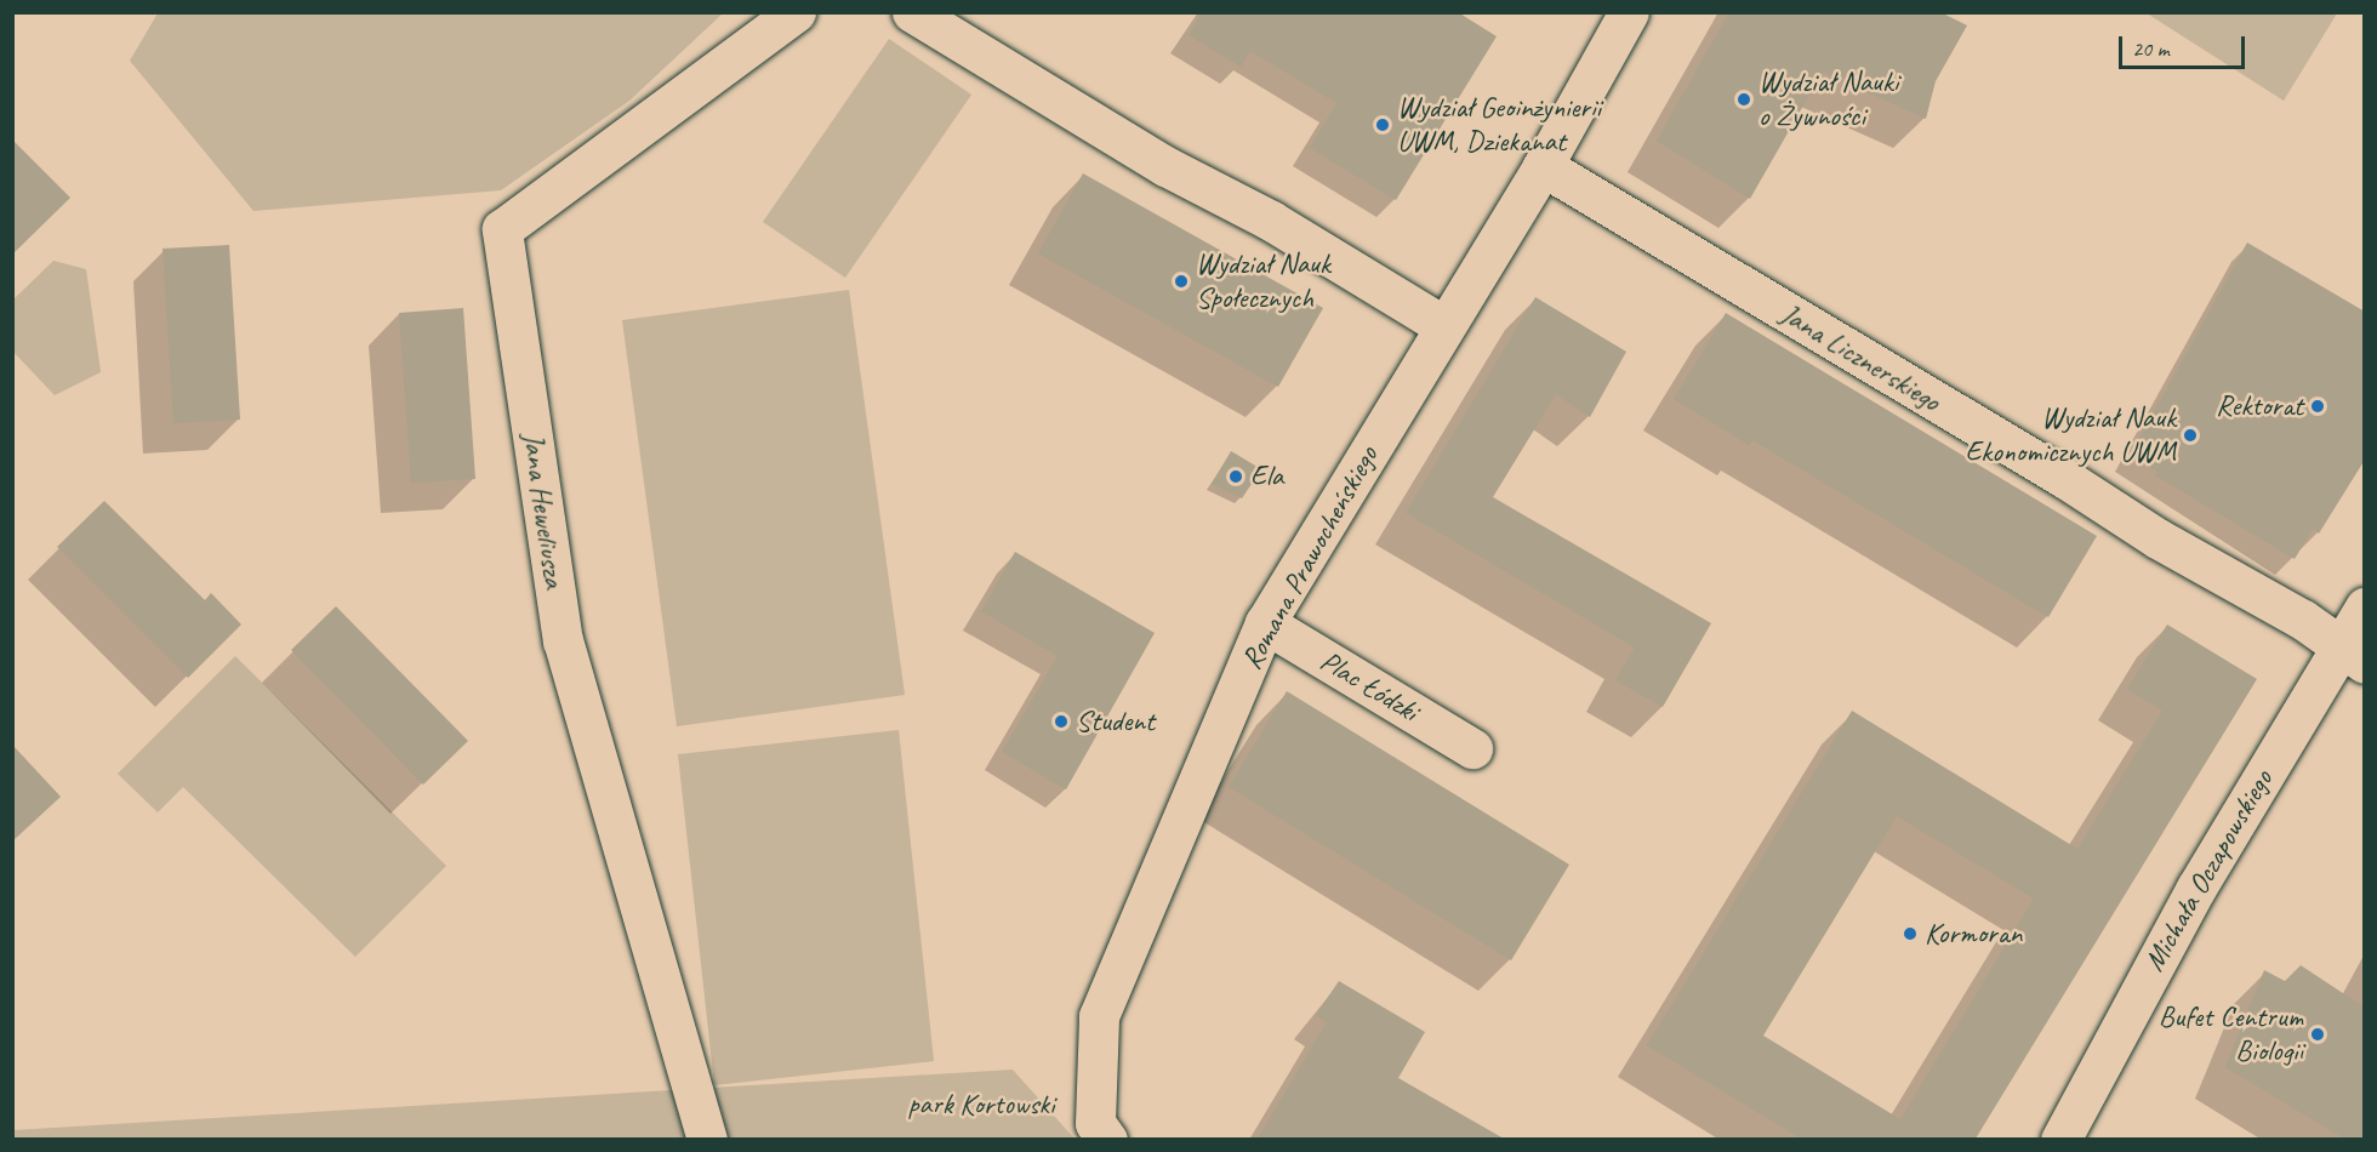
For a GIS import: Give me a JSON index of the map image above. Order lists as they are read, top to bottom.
{
  "streets": {
    "street": [
      "Jana Licznerskiego",
      "Jana Heweliusza",
      "Romana Prawocheńskiego",
      "Plac Łódzki",
      "Michała Oczapowskiego"
    ]
  },
  "crossings": [
    ["Jana Licznerskiego", "Romana Prawocheńskiego"],
    ["Jana Licznerskiego", "Michała Oczapowskiego"],
    ["Romana Prawocheńskiego", "Plac Łódzki"]
  ],
  "parks": ["park Kortowski"],
  "places": [
    "Wydział Nauki o Żywności",
    "Wydział Geoinżynierii UWM, Dziekanat",
    "Wydział Nauk Społecznych",
    "Rektorat",
    "Wydział Nauk Ekonomicznych UWM",
    "Ela",
    "Student",
    "Kormoran",
    "Bufet Centrum Biologii"
  ],
  "scale_bar": "20 m"
}
